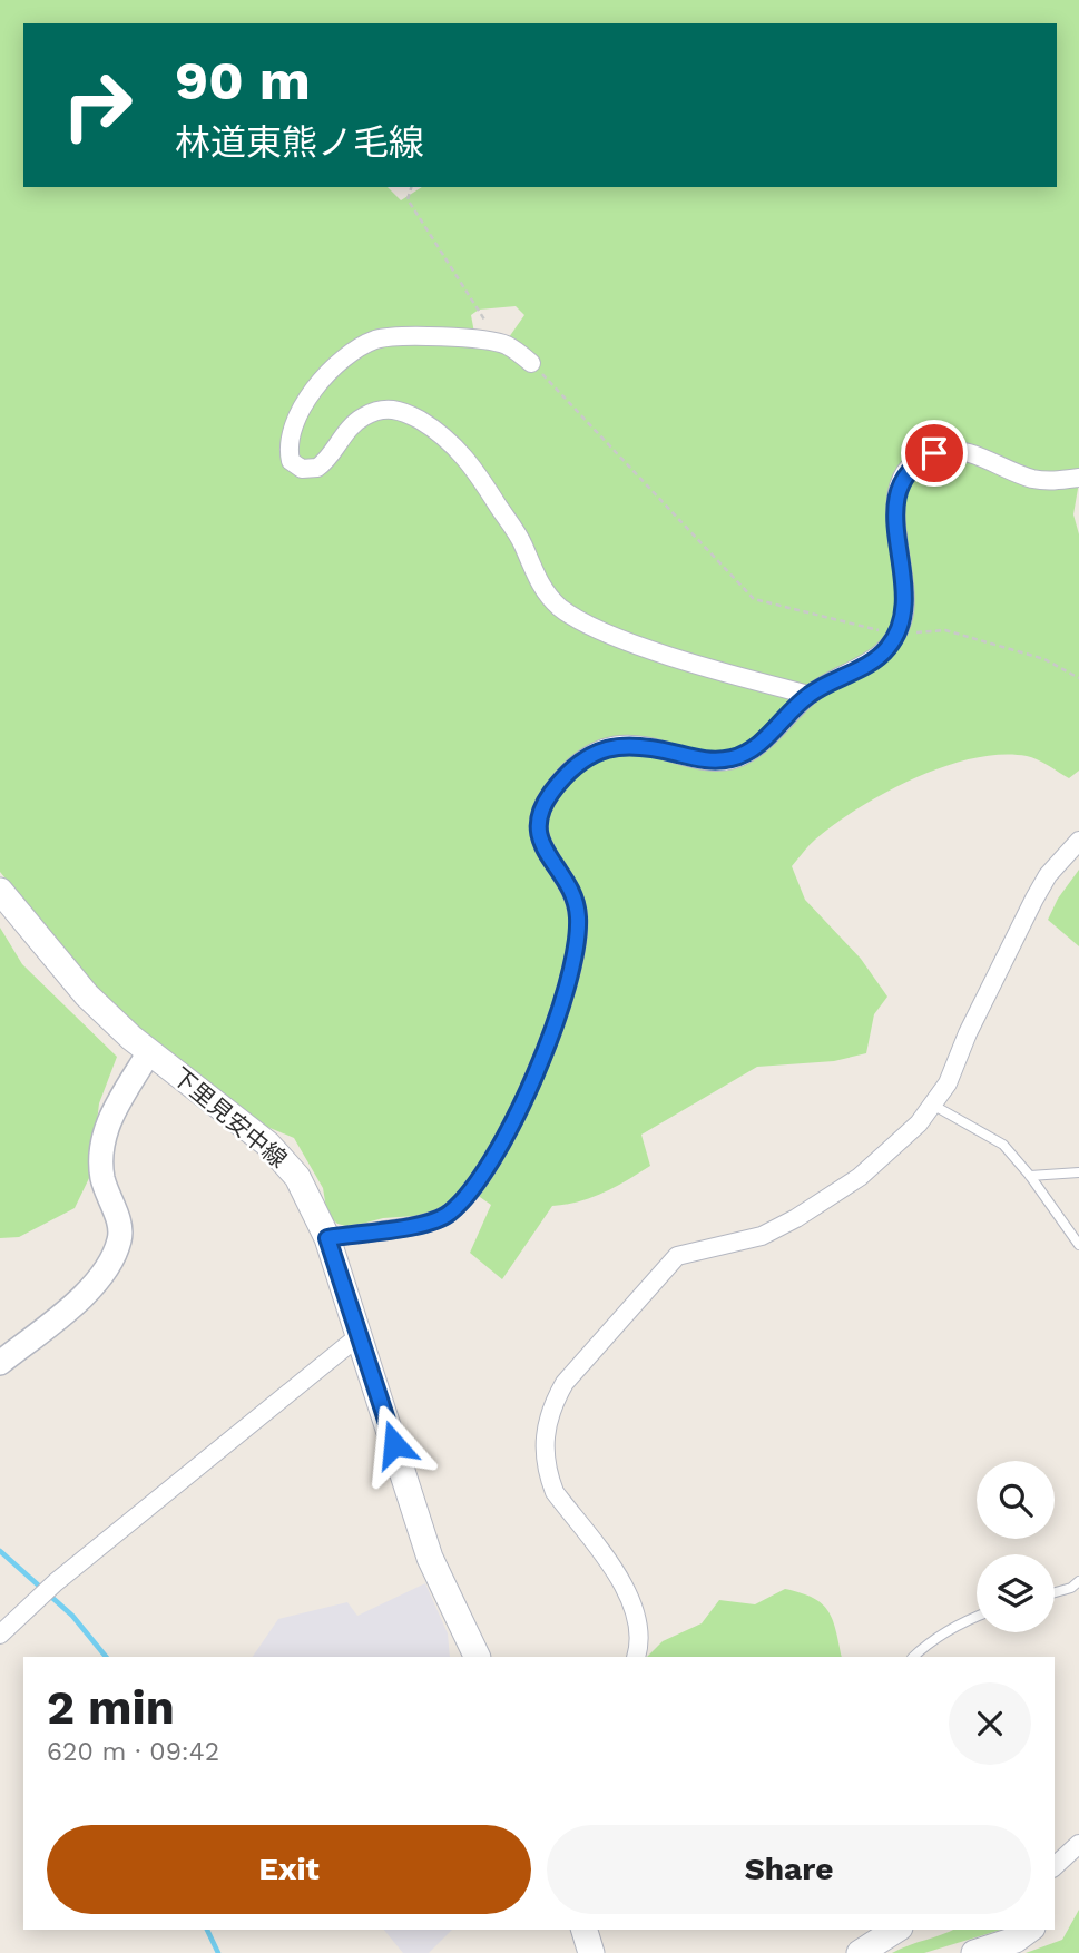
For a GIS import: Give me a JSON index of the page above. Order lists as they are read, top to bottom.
{
  "streets": {
    "main road": ["下里見安中線"]
  },
  "page": {
    "turn": ["90 m", "林道東熊ノ毛線"],
    "heading": ["2 min", "620 m · 09:42"],
    "buttons": ["Exit", "Share"]
  }
}
